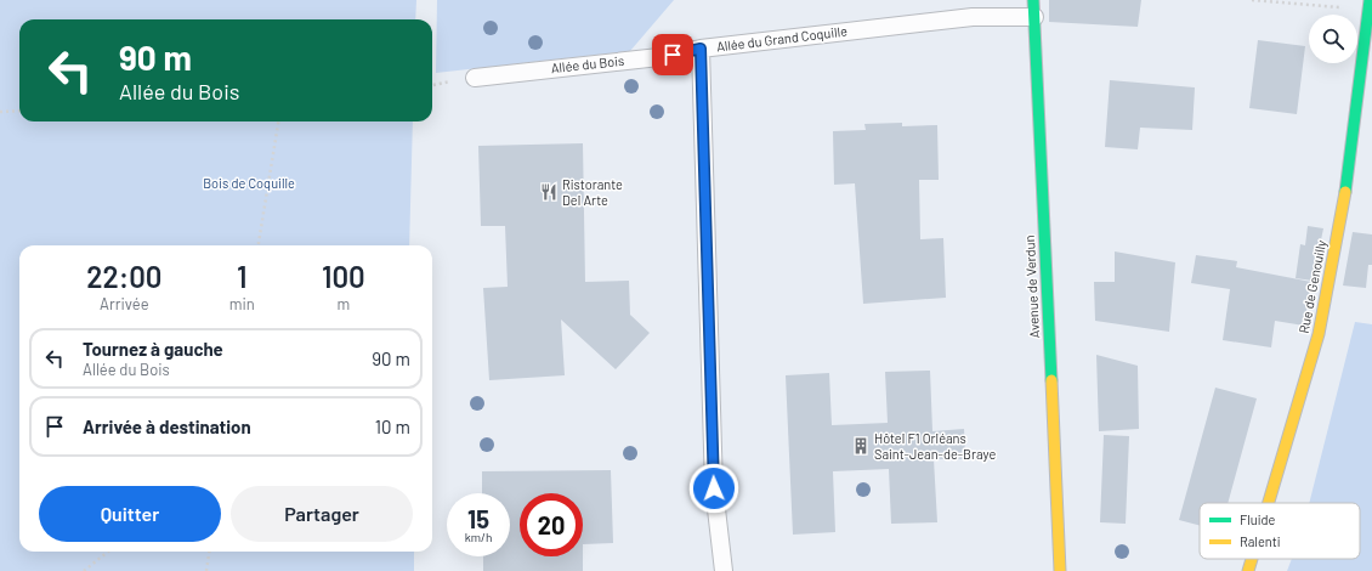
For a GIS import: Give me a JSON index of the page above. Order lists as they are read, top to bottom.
{
  "streets": {
    "street": ["Avenue de Verdun", "Rue de Genouilly"],
    "lane": ["Allée du Grand Coquille", "Allée du Bois"]
  },
  "crossings": [
    ["Allée du Grand Coquille", "Allée du Bois"],
    ["Allée du Grand Coquille", "Avenue de Verdun"]
  ],
  "parks": ["Bois de Coquille"],
  "places": {
    "restaurant": ["Ristorante Del Arte"],
    "building": ["Hôtel F1 Orléans Saint-Jean-de-Braye"]
  },
  "legend": ["Fluide", "Ralenti"],
  "page": {
    "turn": ["90 m", "Allée du Bois"],
    "eta": [
      "22:00",
      "Arrivée",
      "1",
      "min",
      "100",
      "m"
    ],
    "list": [
      {
        "name": "Tournez à gauche",
        "note": "Allée du Bois",
        "value": "90 m"
      },
      {
        "name": "Arrivée à destination",
        "value": "10 m"
      }
    ],
    "buttons": ["Quitter", "Partager"],
    "speed": "15 km/h",
    "limit": "20"
  }
}
